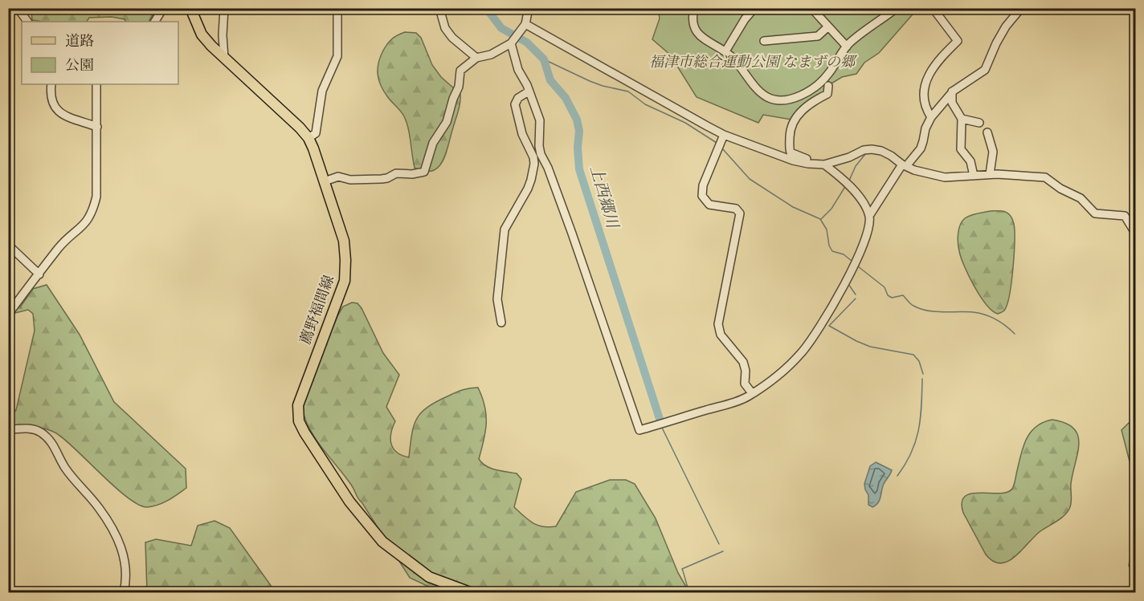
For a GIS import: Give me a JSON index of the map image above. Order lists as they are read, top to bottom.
{
  "streets": {
    "main road": ["薦野福間線"]
  },
  "water": ["上西郷川"],
  "parks": ["福津市総合運動公園 なまずの郷"],
  "legend": ["道路", "公園"]
}
